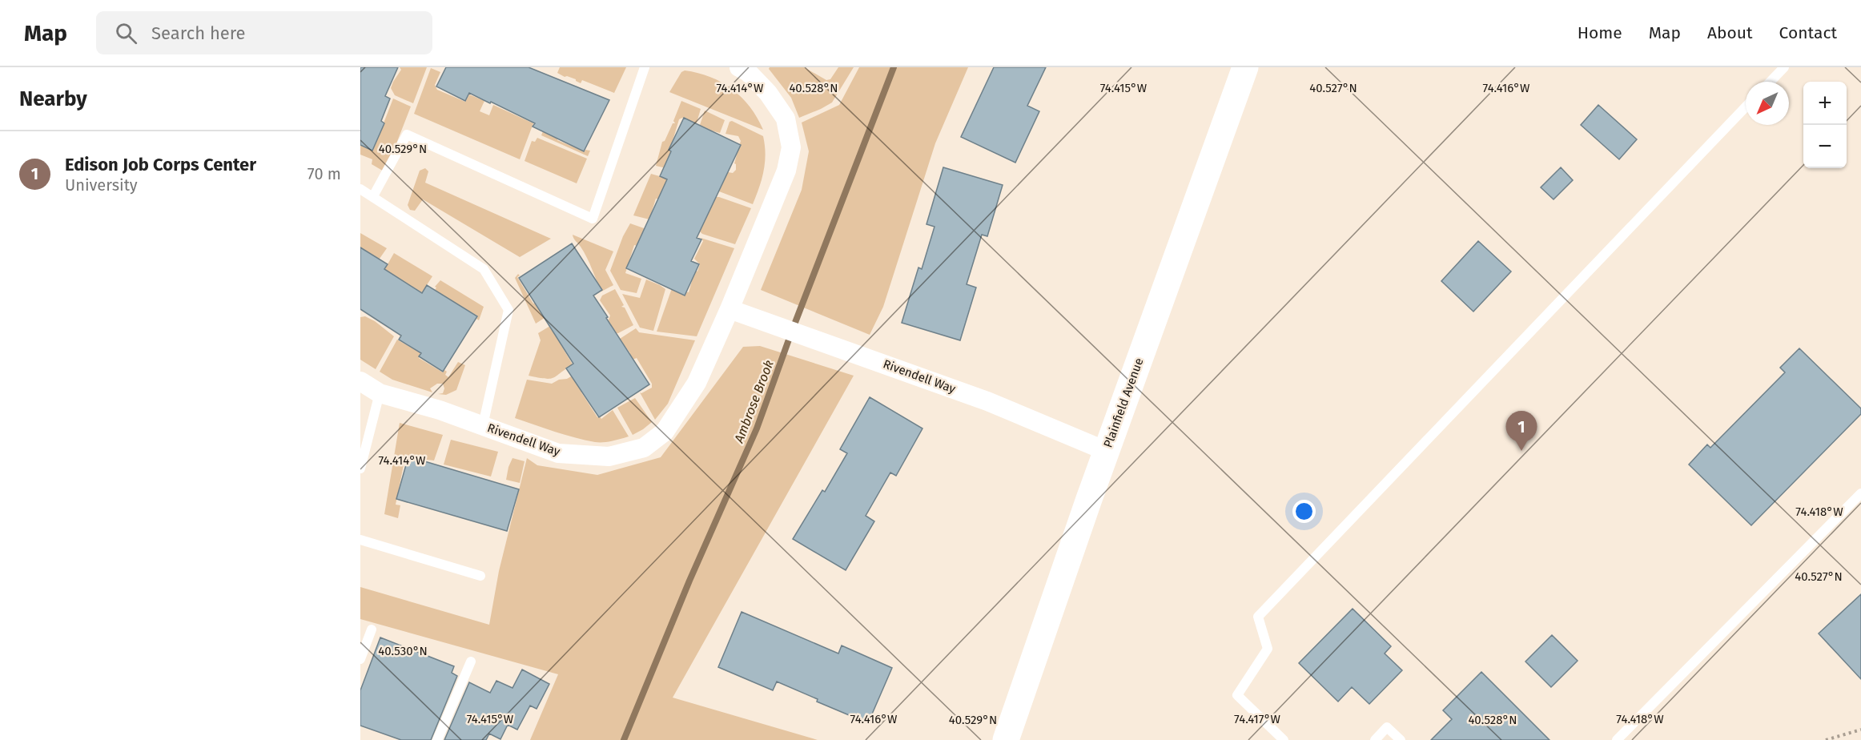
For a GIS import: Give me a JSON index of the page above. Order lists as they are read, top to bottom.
{
  "streets": {
    "main road": ["Plainfield Avenue"],
    "street": ["Rivendell Way"]
  },
  "crossings": [
    ["Rivendell Way", "Plainfield Avenue"]
  ],
  "water": ["Ambrose Brook"],
  "north": "bottom left",
  "page": {
    "header": "Map",
    "search": "Search here",
    "nav": [
      "Home",
      "Map",
      "About",
      "Contact"
    ],
    "heading": "Nearby",
    "map_buttons": ["+", "−"],
    "list": [
      {
        "mark": "1",
        "name": "Edison Job Corps Center",
        "note": "University",
        "value": "70 m"
      }
    ],
    "pins": "1"
  },
  "coordinates": [
    "40.527°N",
    "40.528°N",
    "74.416°W",
    "74.414°W",
    "74.415°W",
    "40.529°N",
    "74.418°W",
    "40.530°N",
    "74.417°W"
  ]
}
